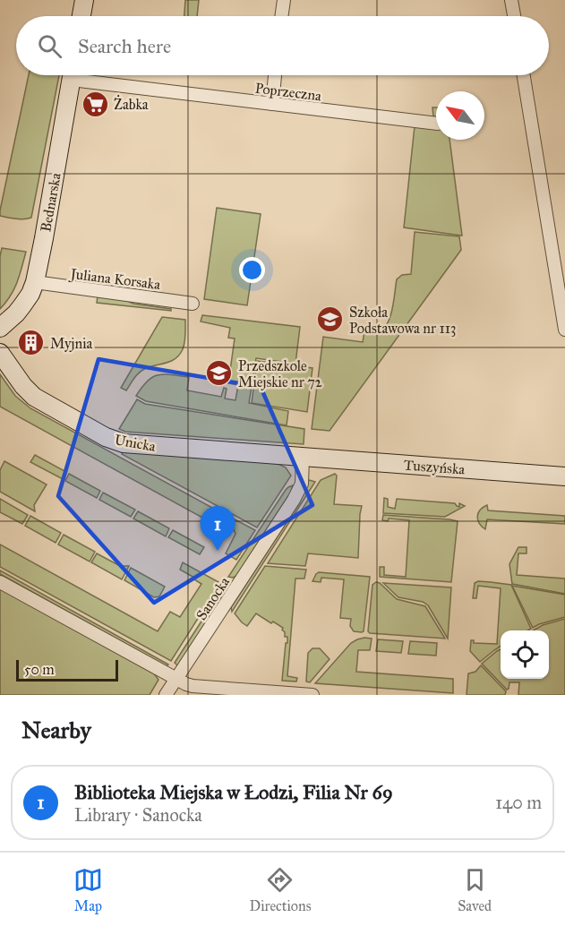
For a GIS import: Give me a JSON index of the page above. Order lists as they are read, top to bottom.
{
  "streets": {
    "street": [
      "Poprzeczna",
      "Bednarska",
      "Juliana Korsaka",
      "Unicka",
      "Tuszyńska",
      "Sanocka"
    ]
  },
  "crossings": [
    ["Bednarska", "Juliana Korsaka"],
    ["Unicka", "Tuszyńska"],
    ["Unicka", "Sanocka"],
    ["Tuszyńska", "Sanocka"]
  ],
  "places": {
    "supermarket": ["Żabka"],
    "school or university": ["Szkoła Podstawowa nr 113", "Przedszkole Miejskie nr 72"],
    "building": ["Myjnia"]
  },
  "scale_bar": "50 m",
  "north": "top left",
  "page": {
    "search": "Search here",
    "pins": "1",
    "scale": "50 m",
    "heading": "Nearby",
    "list": [
      {
        "mark": "1",
        "name": "Biblioteka Miejska w Łodzi, Filia Nr 69",
        "note": "Library · Sanocka",
        "value": "140 m"
      }
    ],
    "nav": ["Map", "Directions", "Saved"]
  }
}
